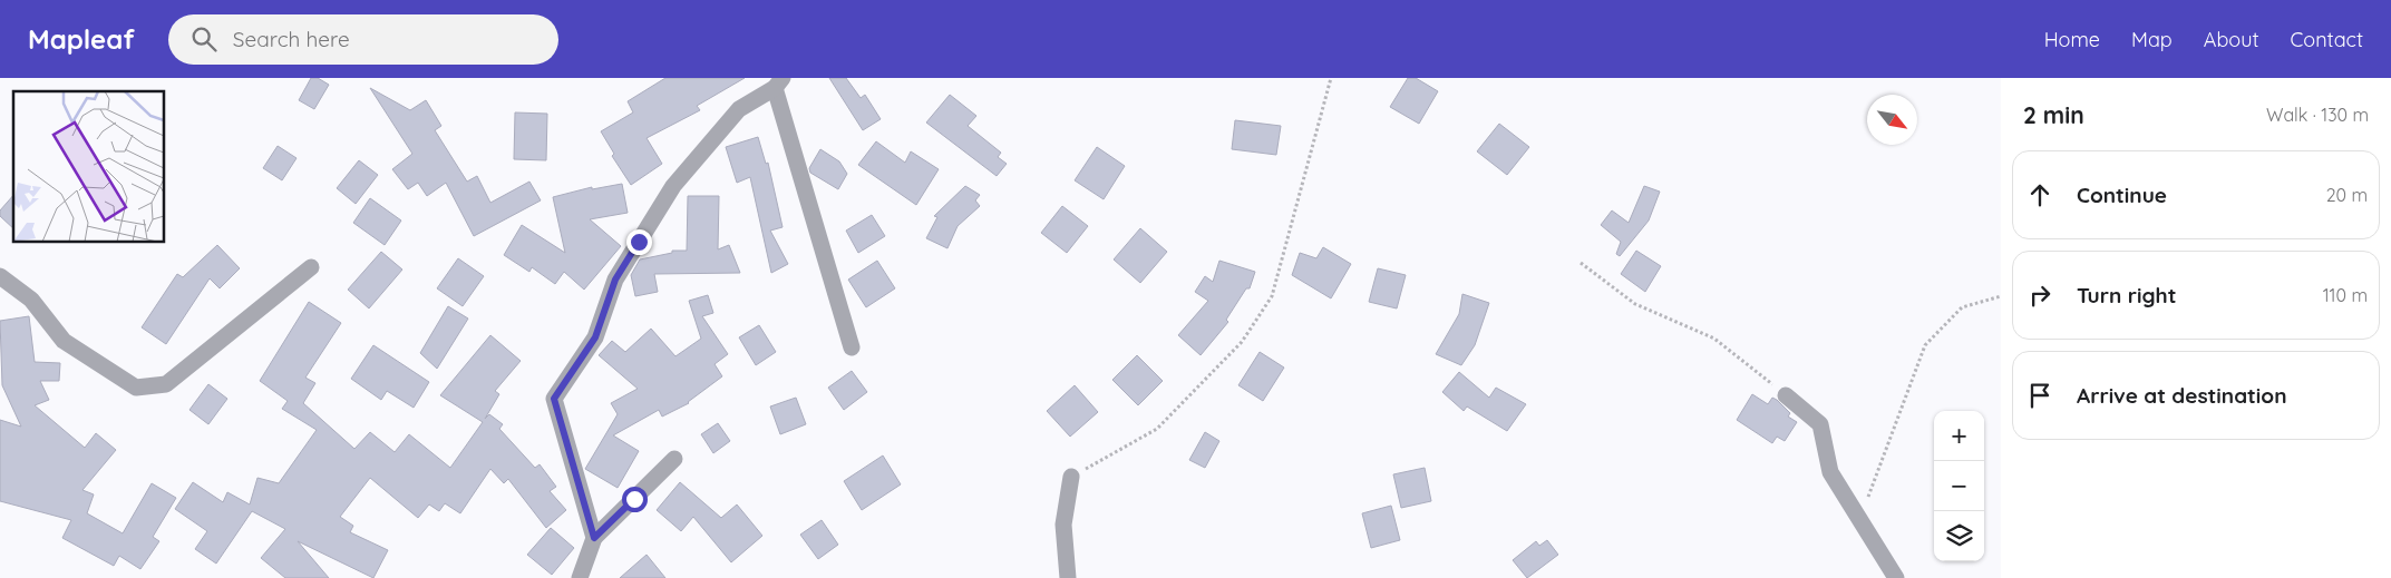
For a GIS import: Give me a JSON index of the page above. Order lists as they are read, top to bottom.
{
  "north": "bottom right",
  "page": {
    "header": "Mapleaf",
    "search": "Search here",
    "nav": [
      "Home",
      "Map",
      "About",
      "Contact"
    ],
    "heading": ["2 min", "Walk · 130 m"],
    "list": [
      ["Continue", "20 m"],
      ["Turn right", "110 m"],
      "Arrive at destination"
    ],
    "map_buttons": ["+", "−"]
  }
}
